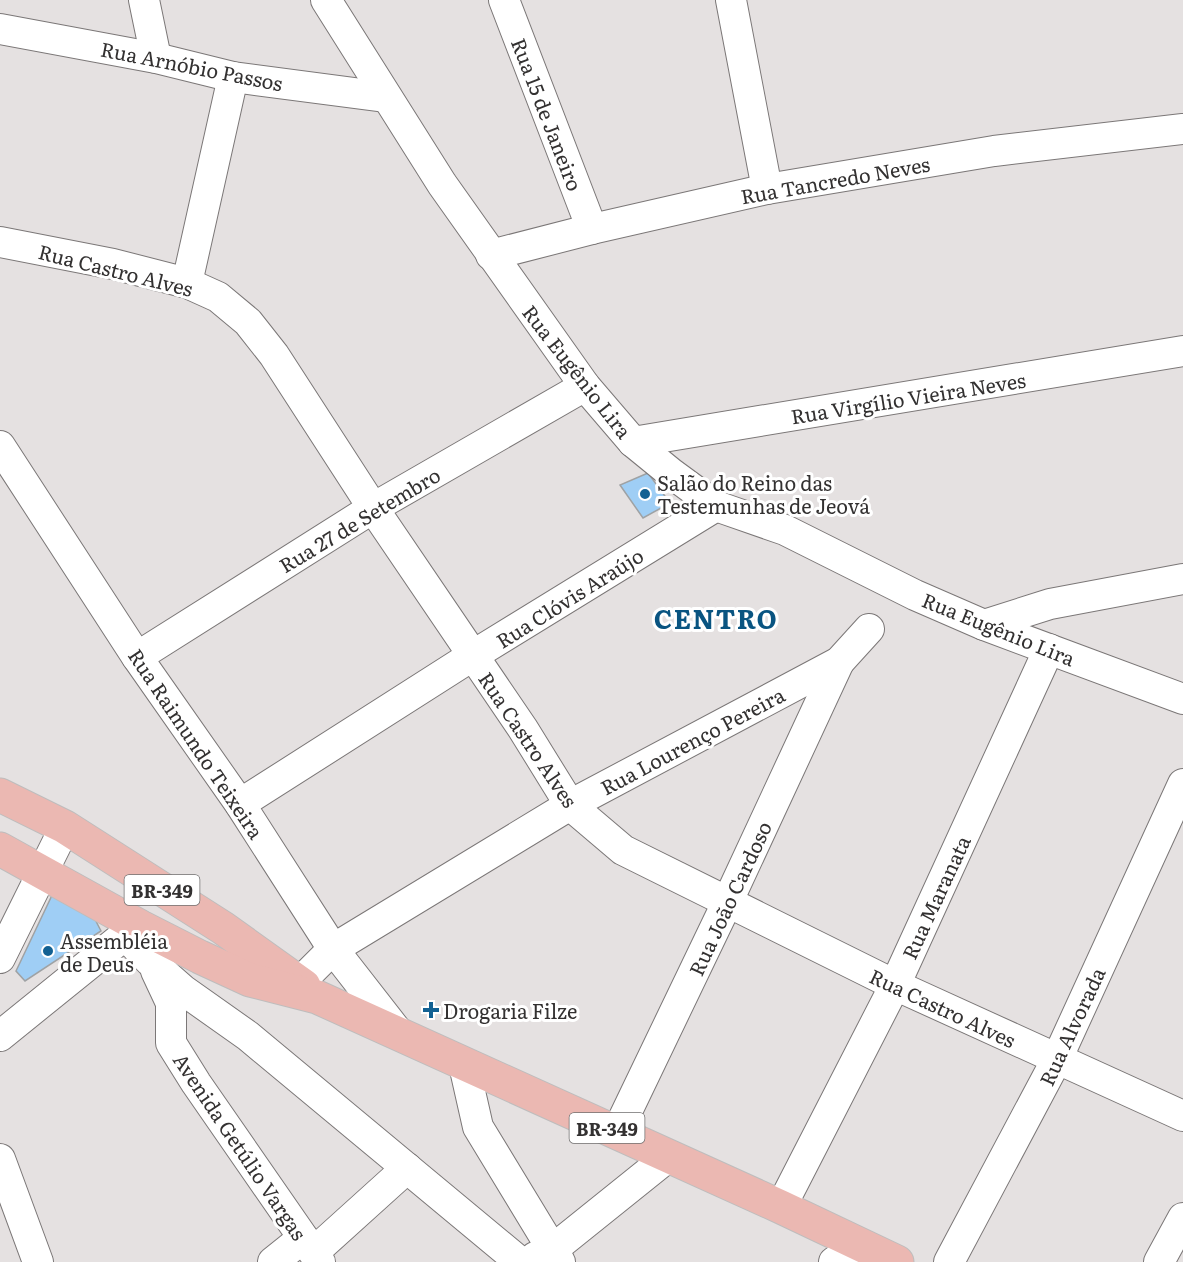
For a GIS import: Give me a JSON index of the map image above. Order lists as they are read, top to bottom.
{
  "streets": {
    "main road": ["BR-349"],
    "street": [
      "Rua Arnóbio Passos",
      "Rua 15 de Janeiro",
      "Rua Tancredo Neves",
      "Rua Castro Alves",
      "Rua Eugênio Lira",
      "Rua Virgílio Vieira Neves",
      "Rua 27 de Setembro",
      "Rua Clóvis Araújo",
      "Rua Lourenço Pereira",
      "Rua Raimundo Teixeira",
      "Rua Maranata",
      "Rua João Cardoso",
      "Rua Alvorada",
      "Avenida Getúlio Vargas"
    ]
  },
  "crossings": [
    ["Rua Arnóbio Passos", "Rua Eugênio Lira"],
    ["Rua 15 de Janeiro", "Rua Tancredo Neves"],
    ["Rua Tancredo Neves", "Rua Eugênio Lira"],
    ["Rua Castro Alves", "Rua 27 de Setembro"],
    ["Rua Castro Alves", "Rua Clóvis Araújo"],
    ["Rua Castro Alves", "Rua Lourenço Pereira"],
    ["Rua Castro Alves", "Rua Maranata"],
    ["Rua Castro Alves", "Rua João Cardoso"],
    ["Rua Castro Alves", "Rua Alvorada"],
    ["Rua Eugênio Lira", "Rua Virgílio Vieira Neves"],
    ["Rua Eugênio Lira", "Rua 27 de Setembro"],
    ["Rua Eugênio Lira", "Rua Clóvis Araújo"],
    ["Rua Eugênio Lira", "Rua Maranata"],
    ["Rua 27 de Setembro", "Rua Raimundo Teixeira"],
    ["Rua Clóvis Araújo", "Rua Raimundo Teixeira"],
    ["Rua Lourenço Pereira", "Rua Raimundo Teixeira"],
    ["Rua Lourenço Pereira", "BR-349"],
    ["Rua Lourenço Pereira", "Rua João Cardoso"],
    ["Rua Raimundo Teixeira", "BR-349"],
    ["BR-349", "Rua Maranata"],
    ["BR-349", "Rua João Cardoso"]
  ],
  "districts": ["CENTRO"],
  "places": {
    "other": ["Salão do Reino das Testemunhas de Jeová", "Assembléia de Deus"],
    "health": ["Drogaria Filze"]
  }
}
